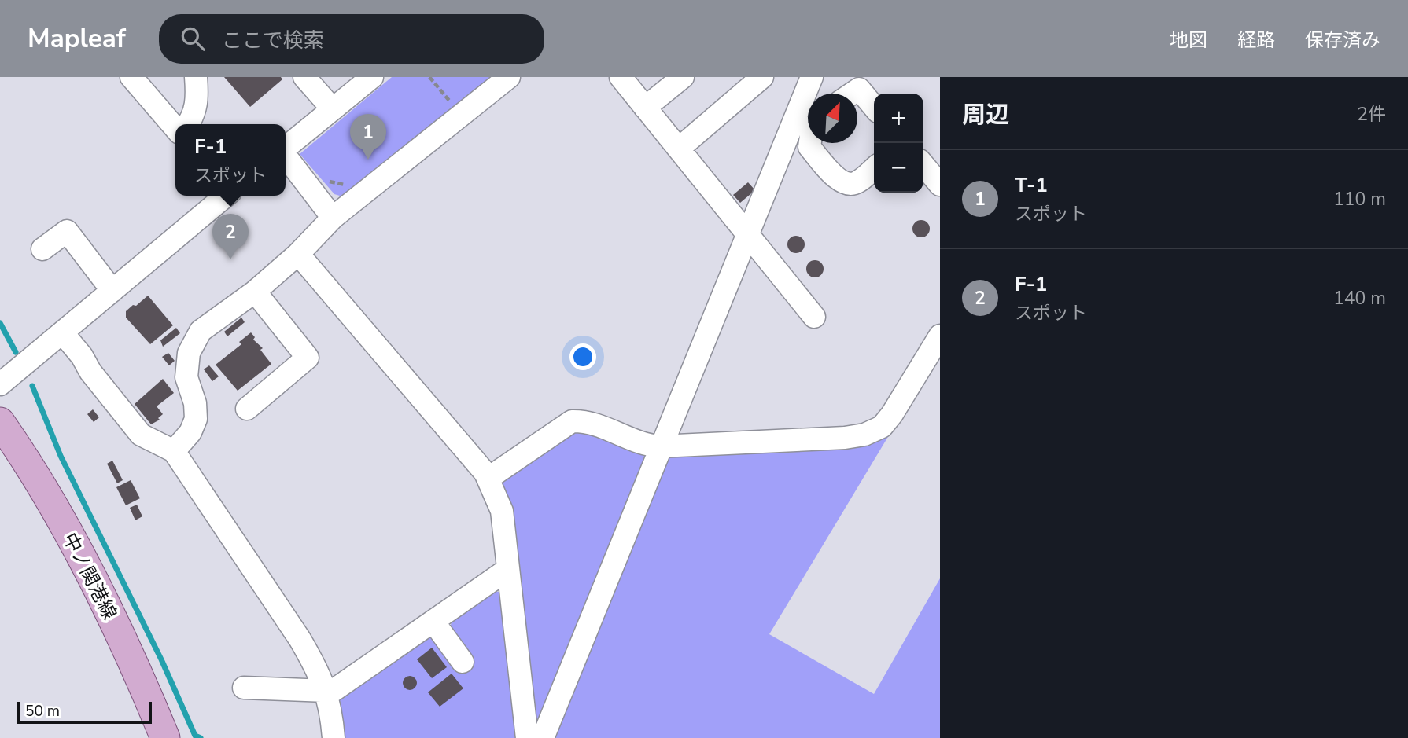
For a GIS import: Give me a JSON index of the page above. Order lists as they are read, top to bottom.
{
  "streets": {
    "main road": ["中ノ関港線"]
  },
  "scale_bar": "50 m",
  "north": "top right",
  "page": {
    "header": "Mapleaf",
    "search": "ここで検索",
    "nav": ["地図", "経路", "保存済み"],
    "heading": ["周辺", "2件"],
    "map_buttons": ["+", "−"],
    "pins": ["1", "2"],
    "popup": ["F-1", "スポット"],
    "list": [
      {
        "mark": "1",
        "name": "T-1",
        "note": "スポット",
        "value": "110 m"
      },
      {
        "mark": "2",
        "name": "F-1",
        "note": "スポット",
        "value": "140 m"
      }
    ],
    "scale": "50 m"
  }
}
